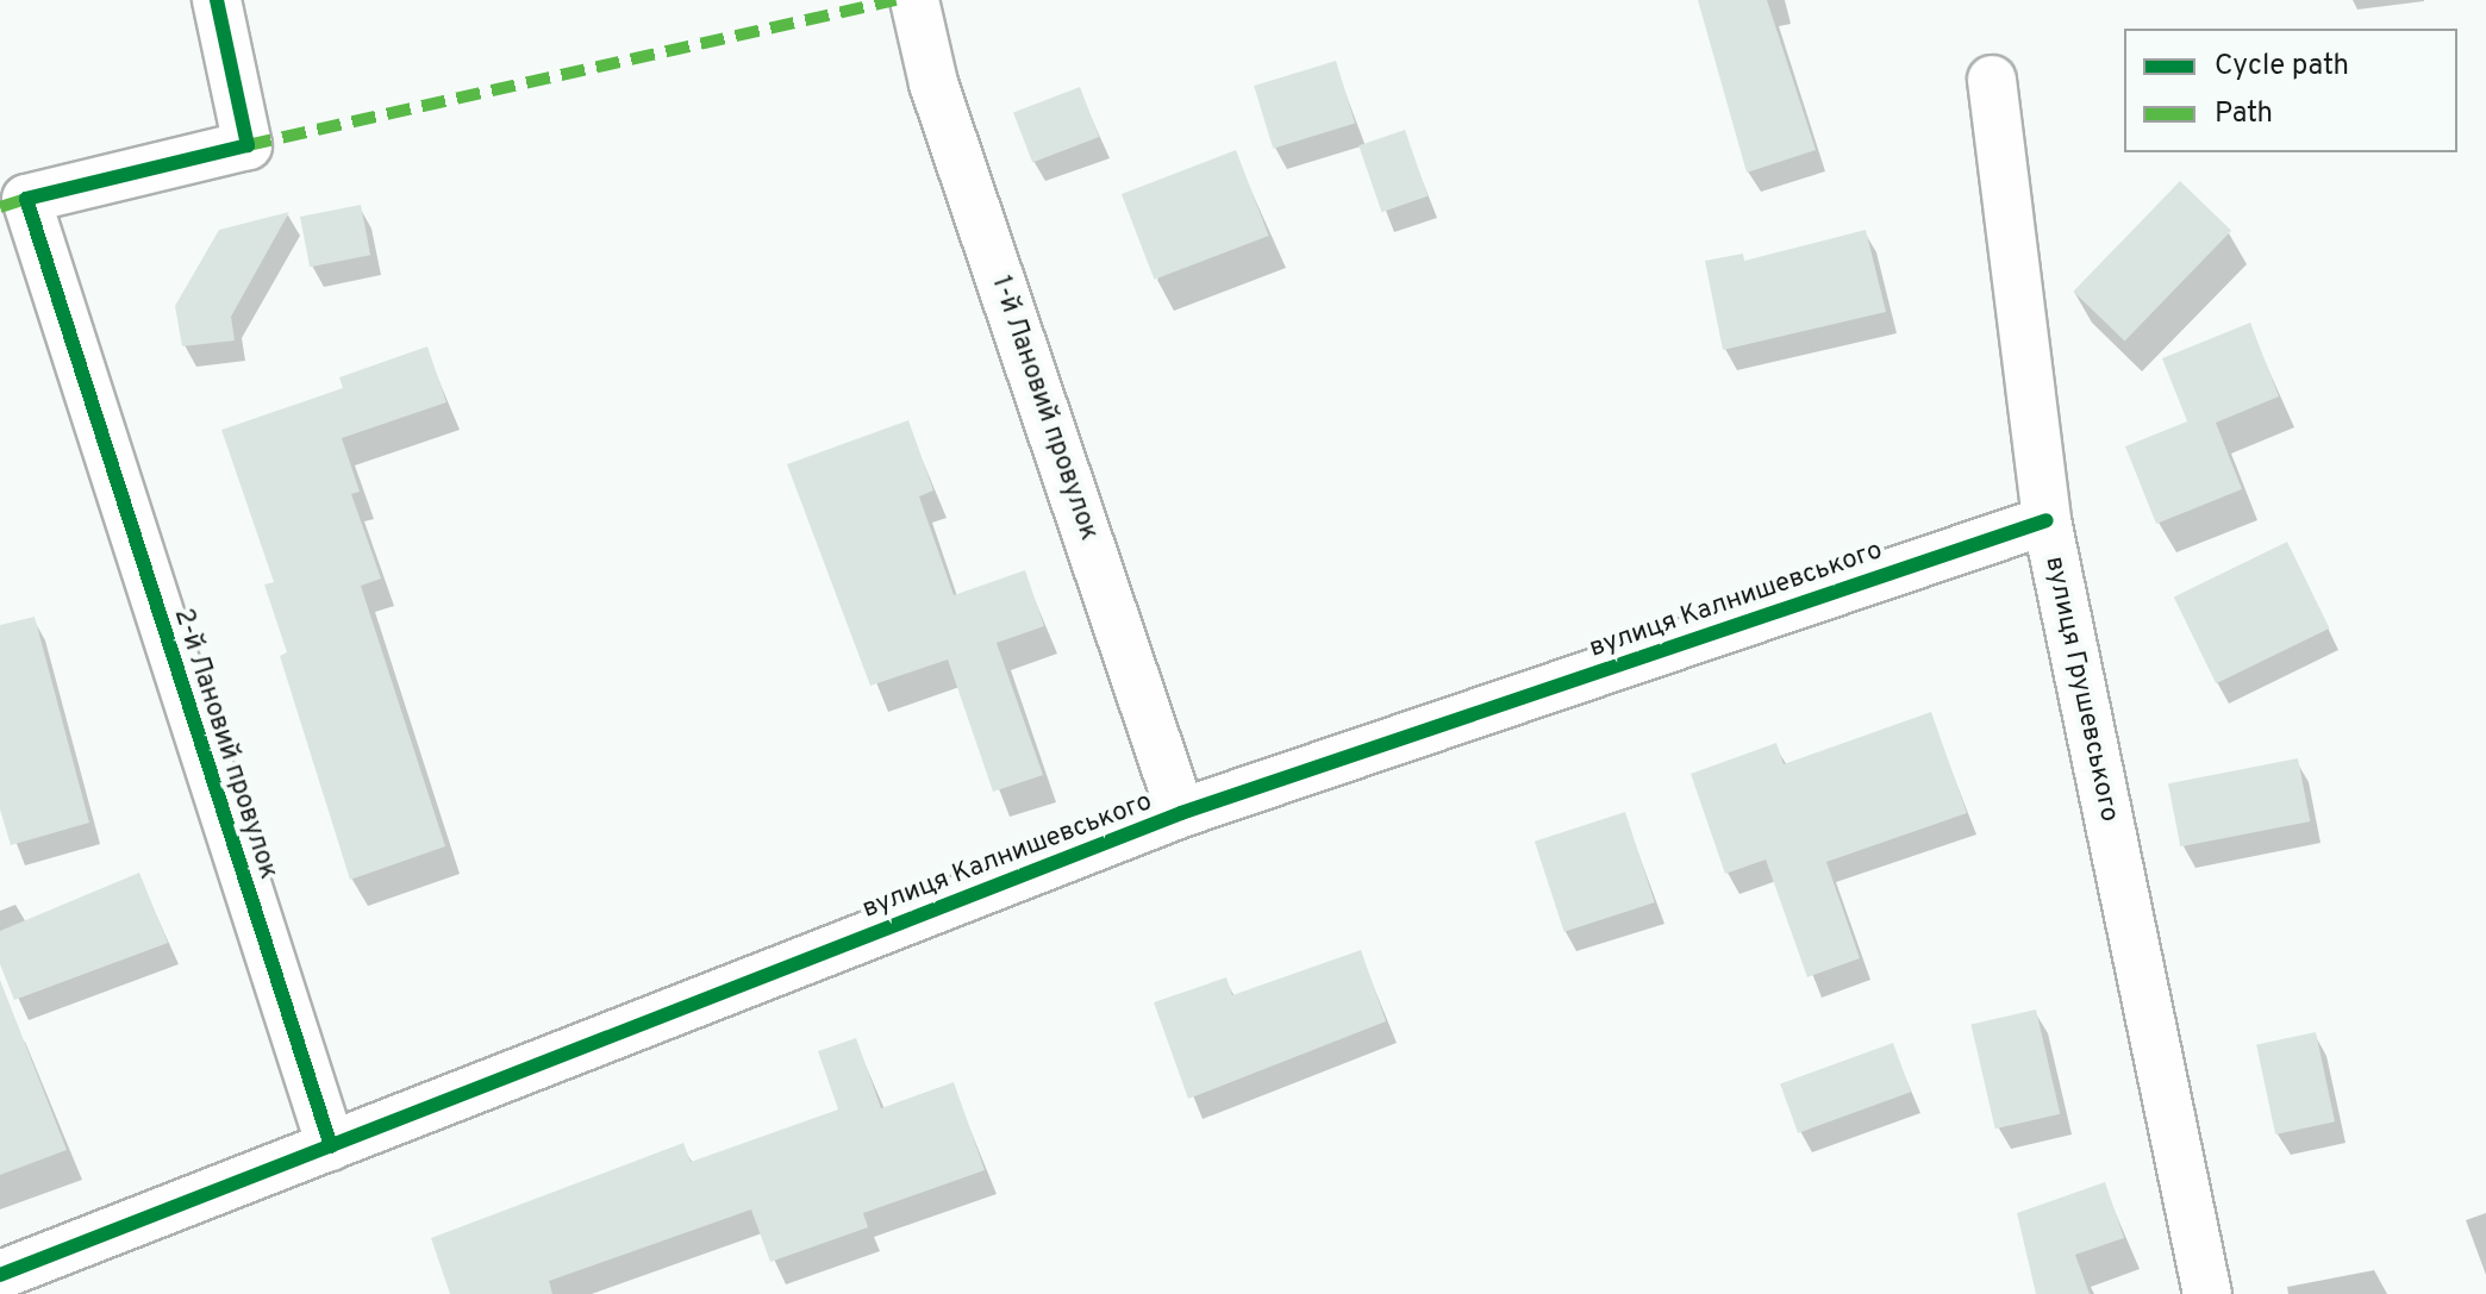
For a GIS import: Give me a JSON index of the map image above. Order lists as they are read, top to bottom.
{
  "streets": {
    "street": [
      "1-й Лановий провулок",
      "вулиця Калнишевського",
      "вулиця Грушевського",
      "2-й Лановий провулок"
    ]
  },
  "crossings": [
    ["1-й Лановий провулок", "вулиця Калнишевського"],
    ["вулиця Калнишевського", "вулиця Грушевського"],
    ["вулиця Калнишевського", "2-й Лановий провулок"]
  ],
  "legend": ["Cycle path", "Path"]
}
